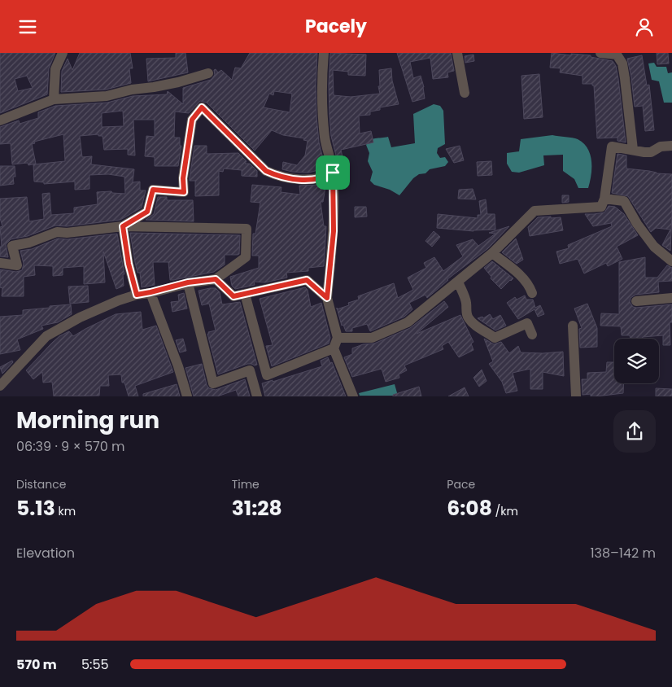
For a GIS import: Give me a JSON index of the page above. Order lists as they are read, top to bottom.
{
  "page": {
    "header": "Pacely",
    "heading": ["Morning run", "06:39 · 9 × 570 m"],
    "stats": [
      ["Distance", "5.13 km"],
      ["Time", "31:28"],
      ["Pace", "6:08 /km"]
    ],
    "chart": ["Elevation", "138–142 m"],
    "list": [
      {
        "name": "570 m",
        "note": "5:55"
      }
    ]
  }
}
